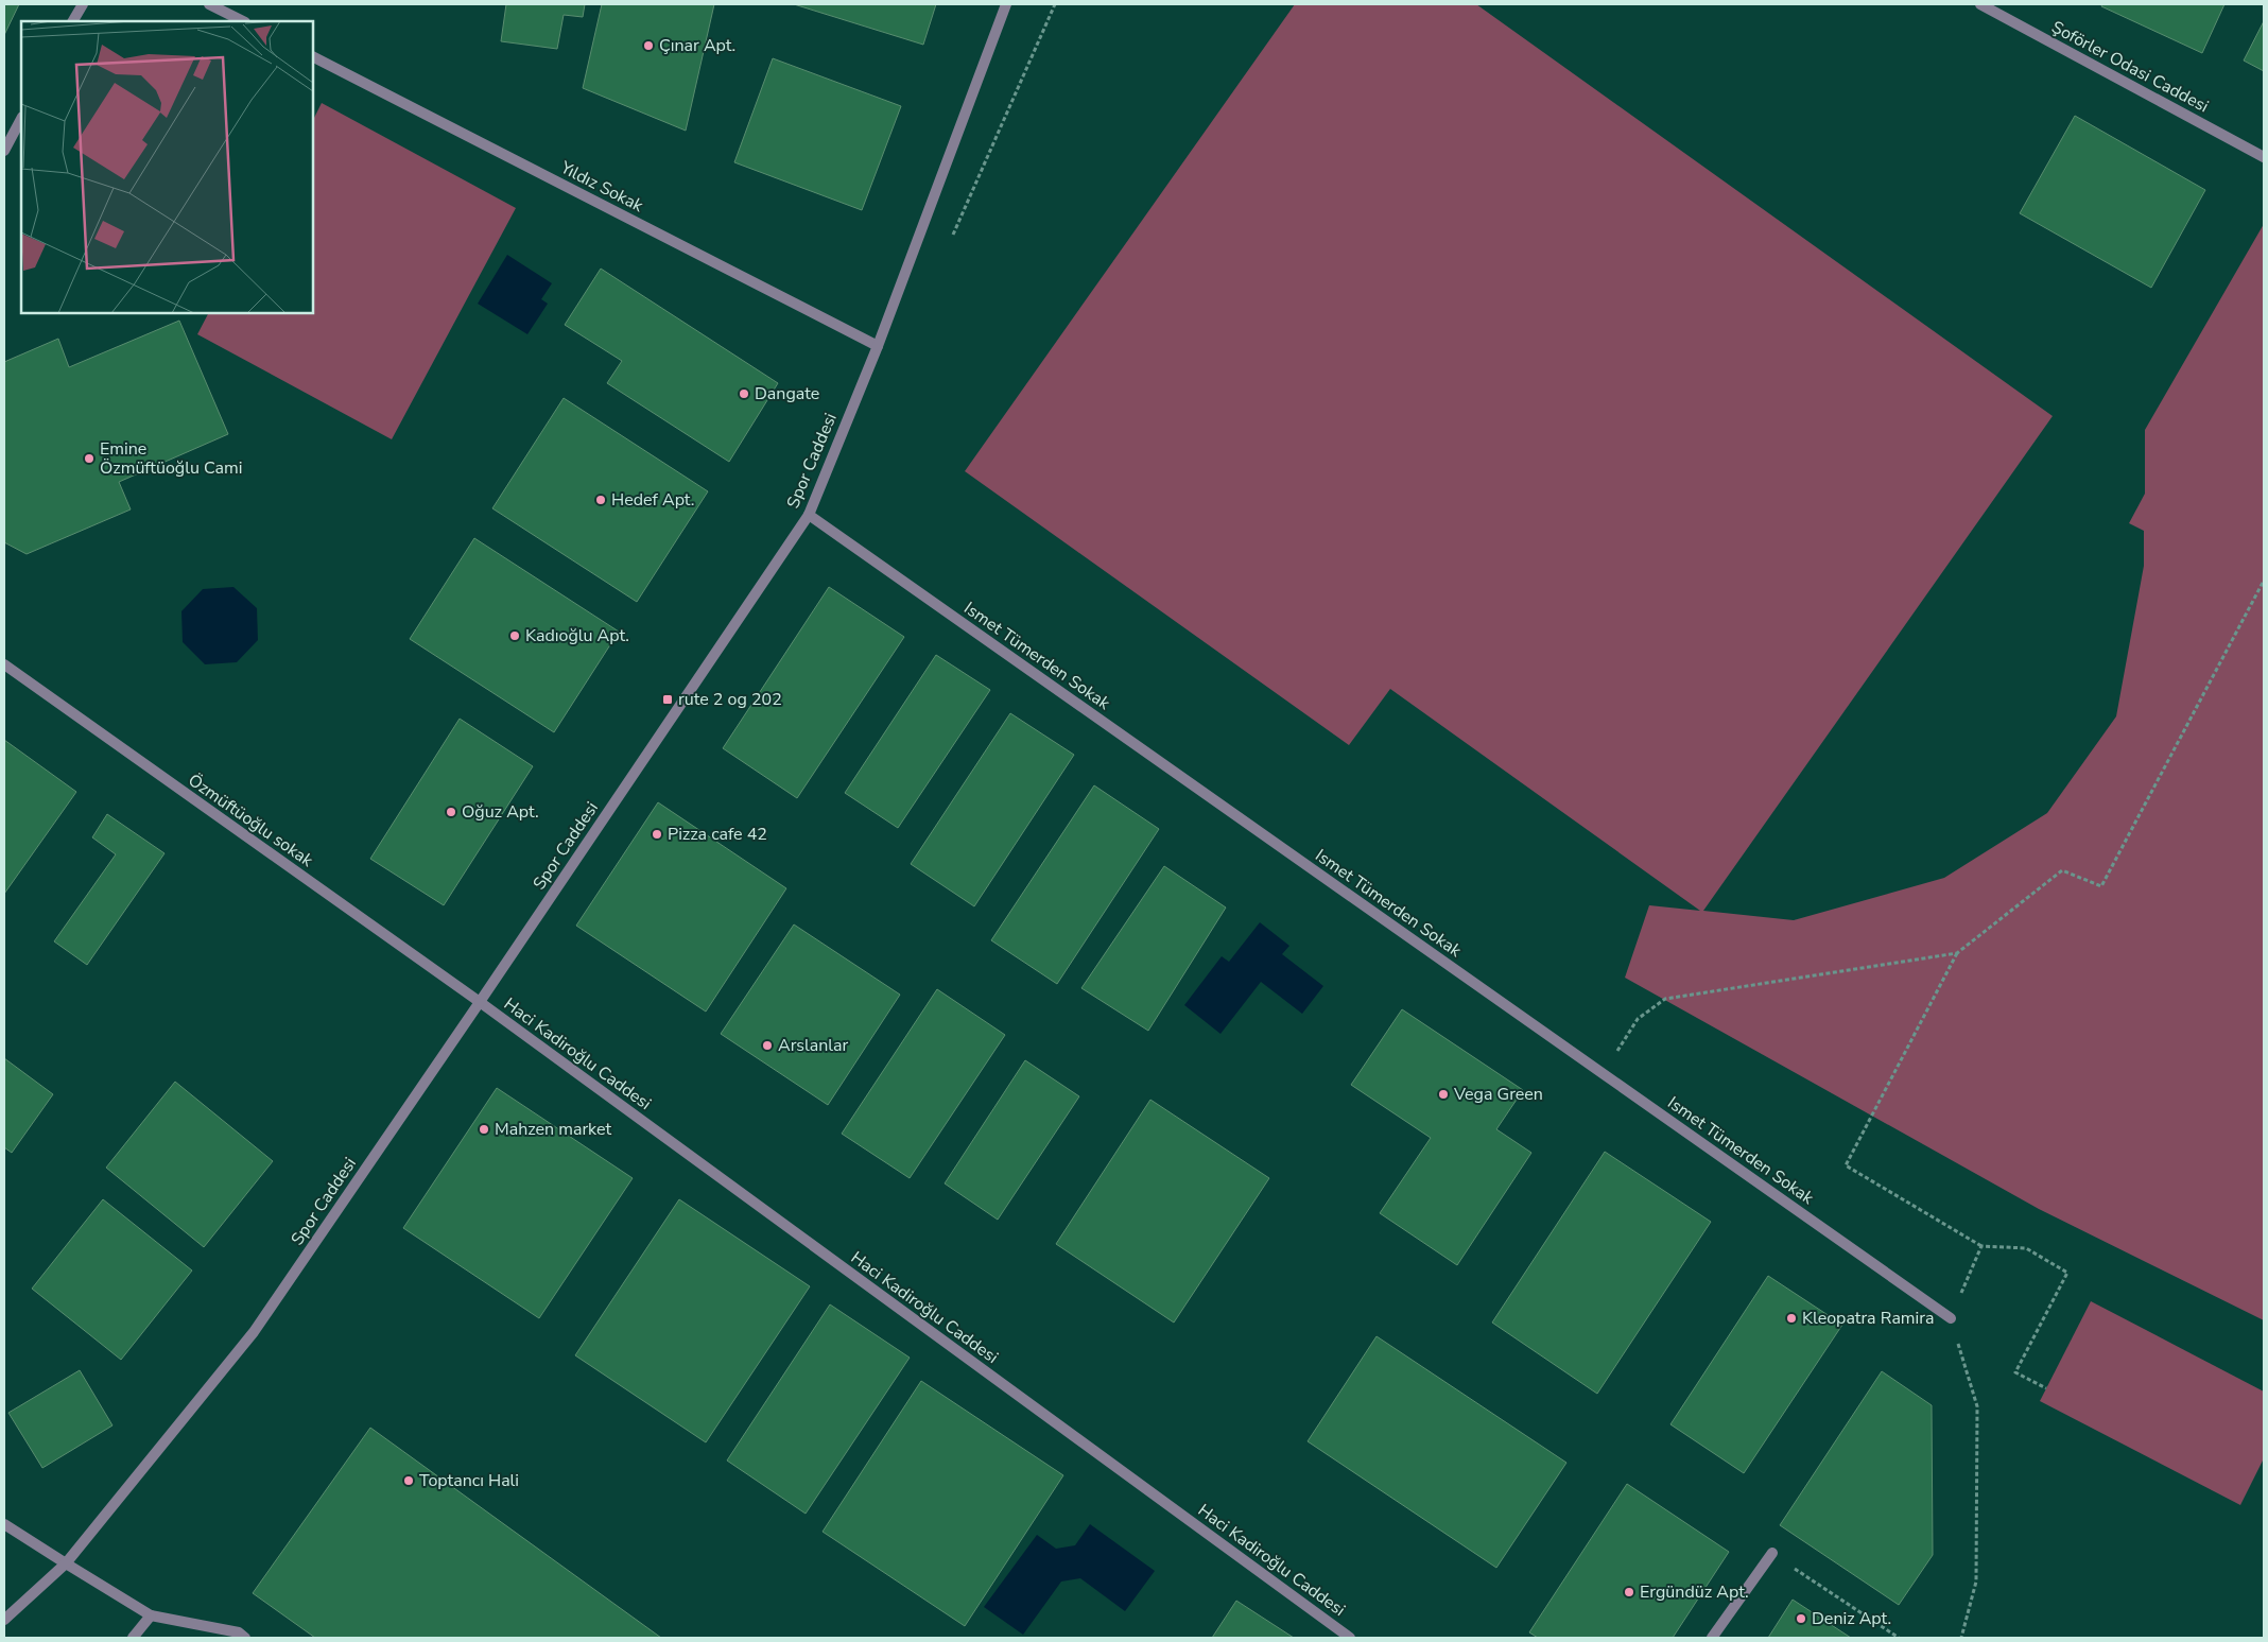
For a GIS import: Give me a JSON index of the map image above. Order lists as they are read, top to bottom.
{
  "streets": {
    "street": [
      "Şoförler Odasi Caddesi",
      "Yıldız Sokak",
      "Spor Caddesi",
      "Ismet Tümerden Sokak",
      "Özmüftüoğlu sokak",
      "Haci Kadiroğlu Caddesi"
    ]
  },
  "crossings": [
    ["Yıldız Sokak", "Spor Caddesi"],
    ["Spor Caddesi", "Ismet Tümerden Sokak"],
    ["Spor Caddesi", "Özmüftüoğlu sokak"],
    ["Spor Caddesi", "Haci Kadiroğlu Caddesi"],
    ["Özmüftüoğlu sokak", "Haci Kadiroğlu Caddesi"]
  ],
  "places": {
    "other": [
      "Çınar Apt.",
      "Dangate",
      "Emine Özmüftüoğlu Cami",
      "Hedef Apt.",
      "Kadıoğlu Apt.",
      "Oğuz Apt.",
      "Pizza cafe 42",
      "Arslanlar",
      "Vega Green",
      "Mahzen market",
      "Kleopatra Ramira",
      "Toptancı Hali",
      "Ergündüz Apt.",
      "Deniz Apt."
    ],
    "transit": ["rute 2 og 202"]
  }
}
